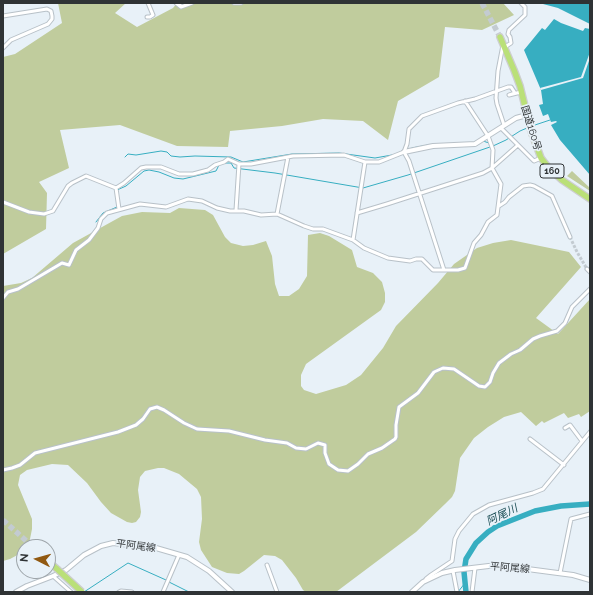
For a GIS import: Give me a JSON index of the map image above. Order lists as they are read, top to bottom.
{
  "streets": {
    "highway": ["国道160号", "160"],
    "main road": ["平阿尾線"]
  },
  "water": ["阿尾川"],
  "north": "left"
}
